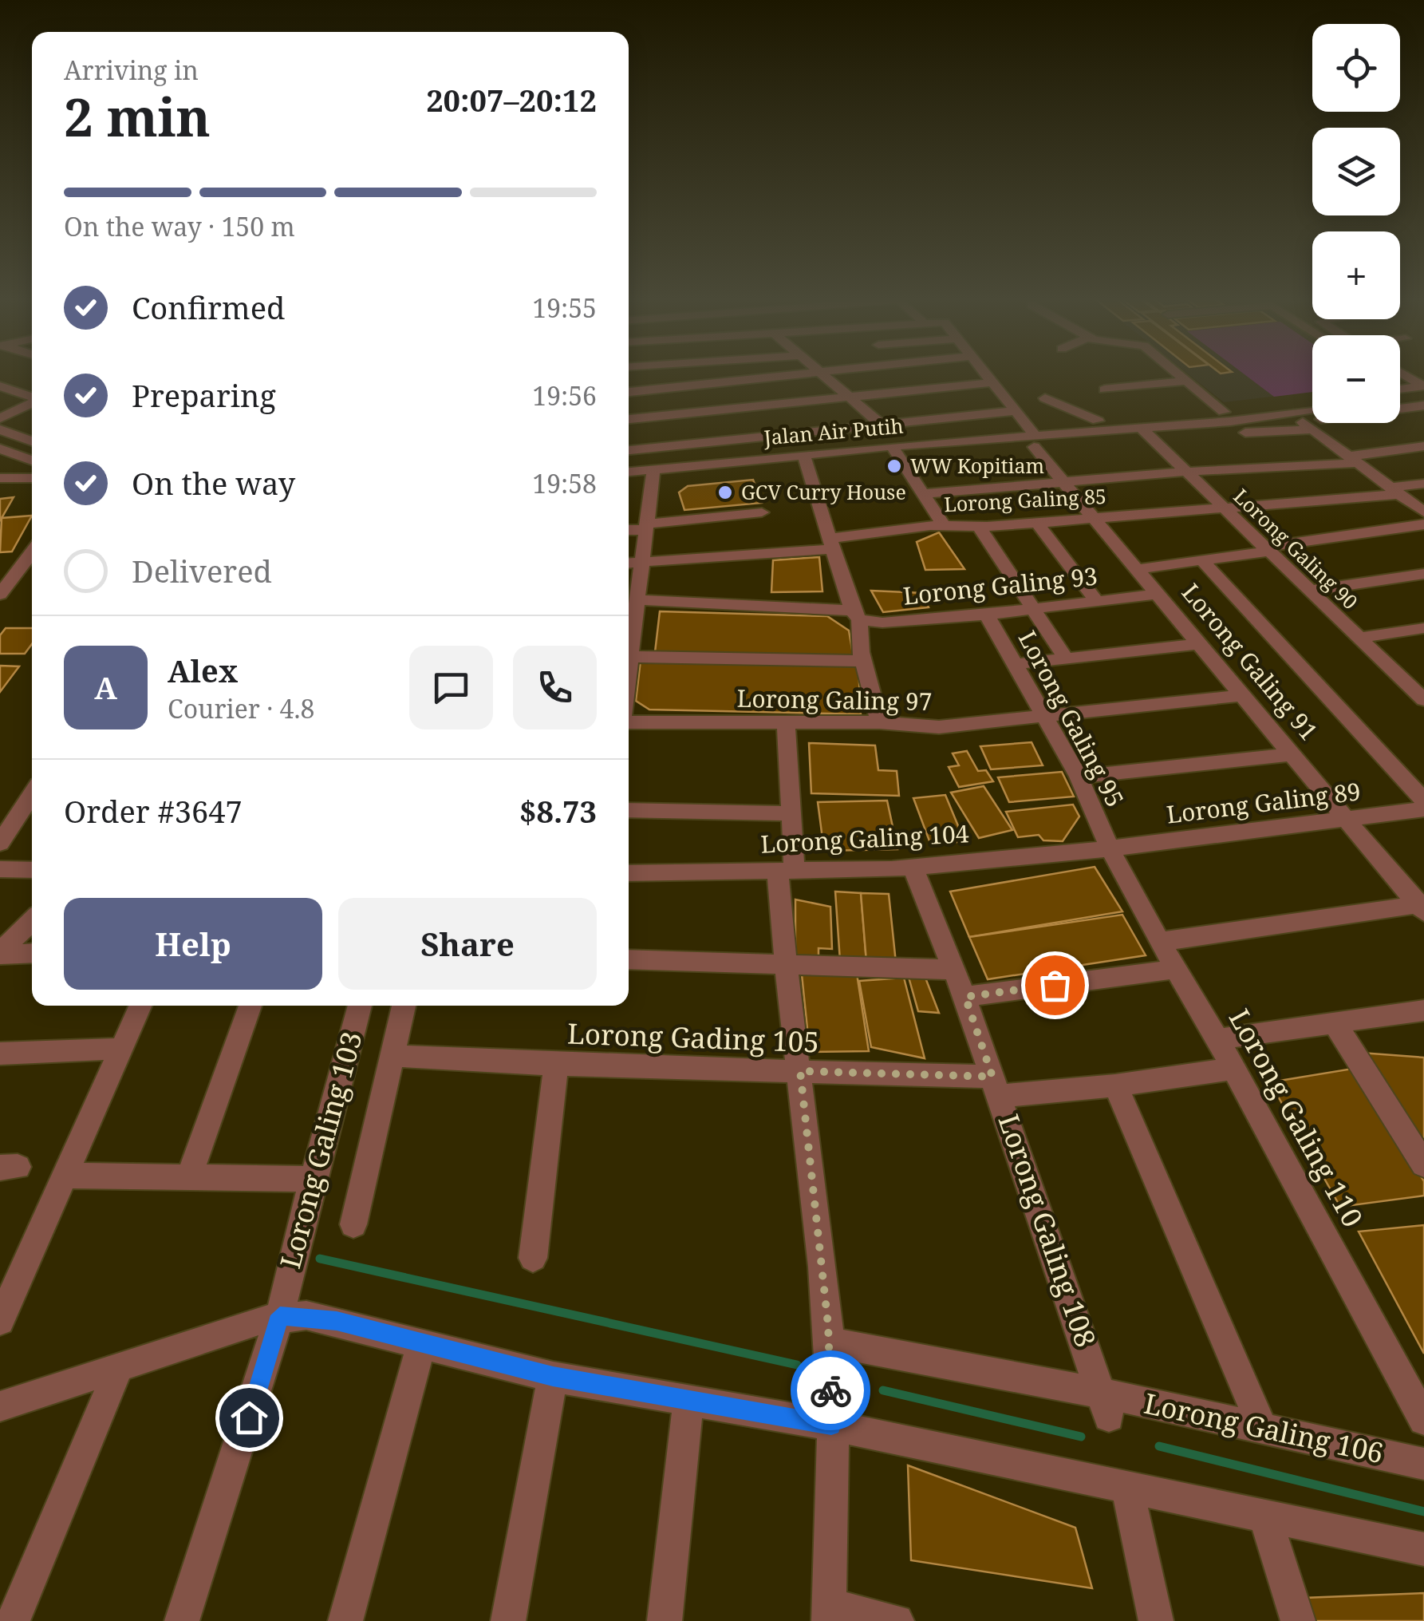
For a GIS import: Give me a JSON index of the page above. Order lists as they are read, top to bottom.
{
  "streets": {
    "street": [
      "Jalan Air Putih",
      "Lorong Galing 85",
      "Lorong Galing 90",
      "Lorong Galing 93",
      "Lorong Galing 91",
      "Lorong Galing 97",
      "Lorong Galing 95",
      "Lorong Galing 89",
      "Lorong Galing 104",
      "Lorong Gading 105",
      "Lorong Galing 110",
      "Lorong Galing 103",
      "Lorong Galing 108",
      "Lorong Galing 106"
    ]
  },
  "crossings": [
    ["Jalan Air Putih", "Lorong Galing 91"],
    ["Lorong Galing 85", "Lorong Galing 90"],
    ["Lorong Galing 85", "Lorong Galing 91"],
    ["Lorong Galing 93", "Lorong Galing 91"],
    ["Lorong Galing 93", "Lorong Galing 95"],
    ["Lorong Galing 91", "Lorong Galing 97"],
    ["Lorong Galing 91", "Lorong Galing 89"],
    ["Lorong Galing 97", "Lorong Galing 95"],
    ["Lorong Galing 95", "Lorong Galing 89"],
    ["Lorong Galing 95", "Lorong Galing 104"],
    ["Lorong Galing 95", "Lorong Galing 110"],
    ["Lorong Galing 89", "Lorong Galing 104"],
    ["Lorong Galing 89", "Lorong Galing 110"],
    ["Lorong Galing 104", "Lorong Galing 110"],
    ["Lorong Galing 104", "Lorong Galing 108"],
    ["Lorong Gading 105", "Lorong Galing 110"],
    ["Lorong Gading 105", "Lorong Galing 108"],
    ["Lorong Galing 108", "Lorong Galing 106"]
  ],
  "places": ["WW Kopitiam", "GCV Curry House"],
  "page": {
    "map_buttons": ["+", "−"],
    "heading": ["2 min", "Arriving in", "20:07–20:12"],
    "panel": [
      "Alex",
      "Courier · 4.8",
      "Order #3647",
      "$8.73"
    ],
    "bar": "On the way · 150 m",
    "list": [
      ["Confirmed", "19:55"],
      ["Preparing", "19:56"],
      ["On the way", "19:58"],
      "Delivered"
    ],
    "round": "A",
    "buttons": ["Help", "Share"]
  }
}
